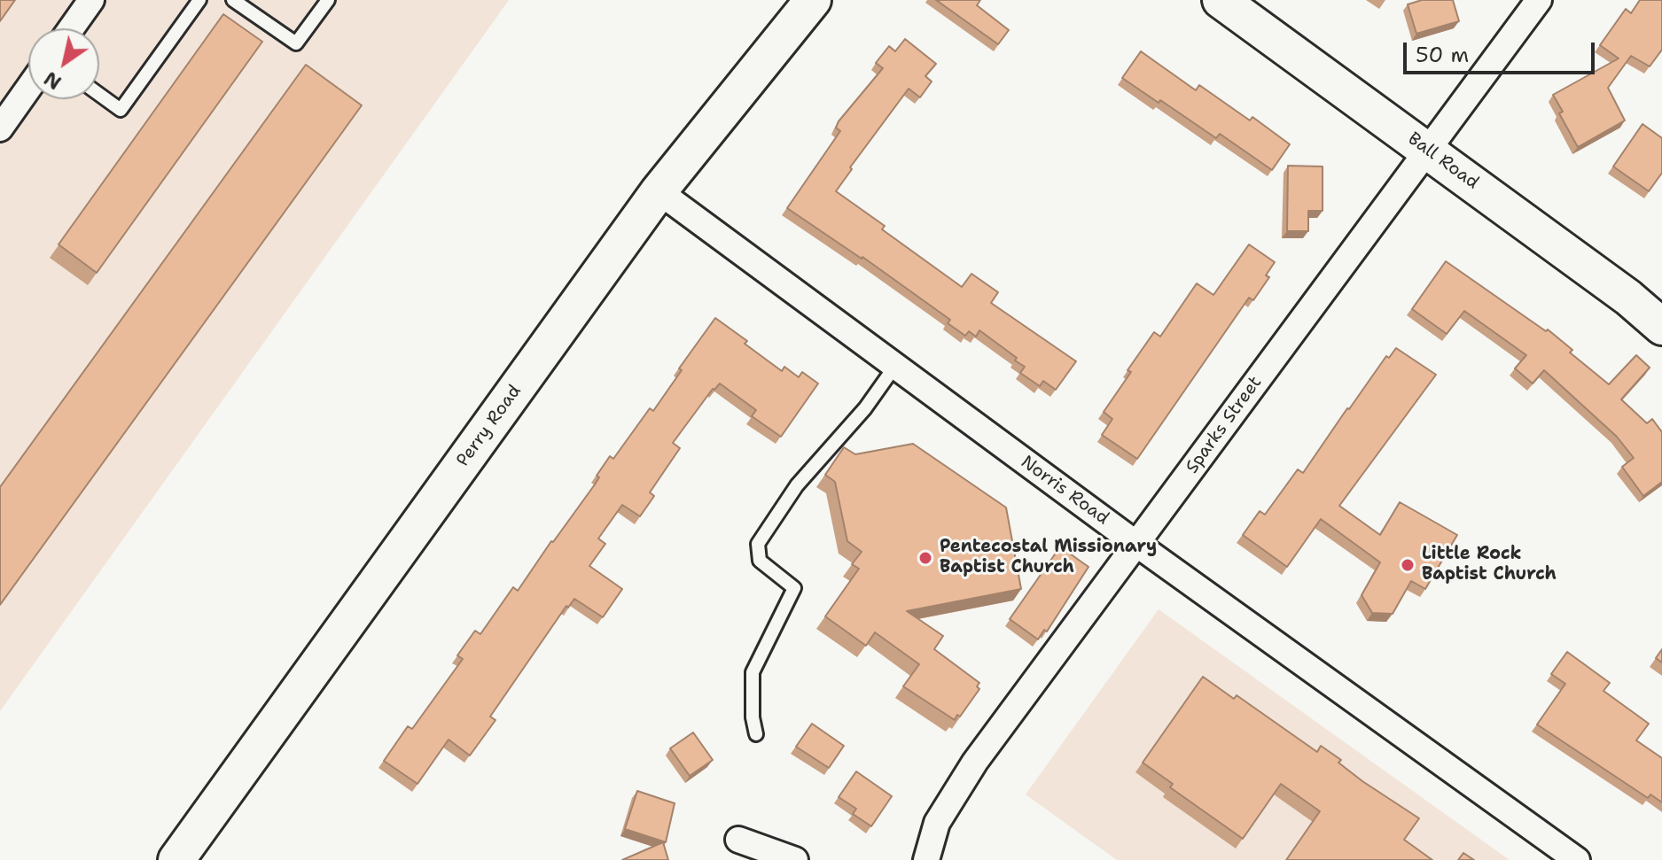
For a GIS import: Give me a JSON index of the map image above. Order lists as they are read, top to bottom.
{
  "streets": {
    "street": [
      "Ball Road",
      "Sparks Street",
      "Perry Road",
      "Norris Road"
    ]
  },
  "crossings": [
    ["Ball Road", "Sparks Street"],
    ["Sparks Street", "Norris Road"],
    ["Perry Road", "Norris Road"]
  ],
  "places": ["Pentecostal Missionary Baptist Church", "Little Rock Baptist Church"],
  "scale_bar": "50 m",
  "north": "bottom left"
}
